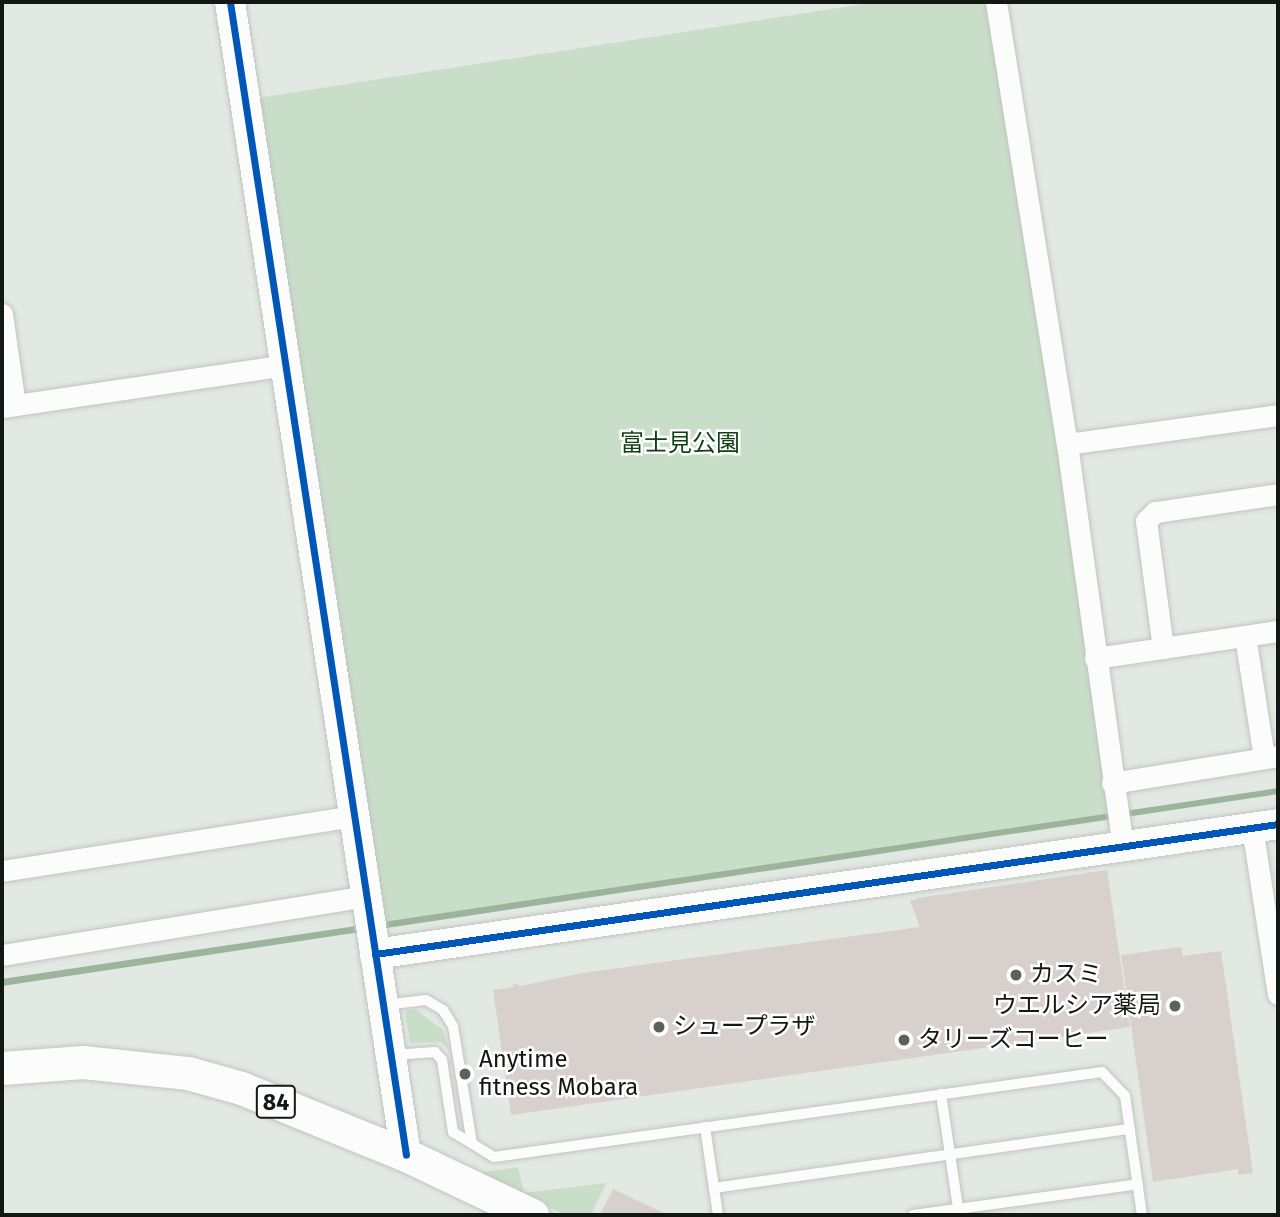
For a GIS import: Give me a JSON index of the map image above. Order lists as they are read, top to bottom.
{
  "streets": {
    "main road": ["84"]
  },
  "parks": ["富士見公園"],
  "places": [
    "カスミ",
    "ウエルシア薬局",
    "シュープラザ",
    "タリーズコーヒー",
    "Anytime fitness Mobara"
  ]
}
